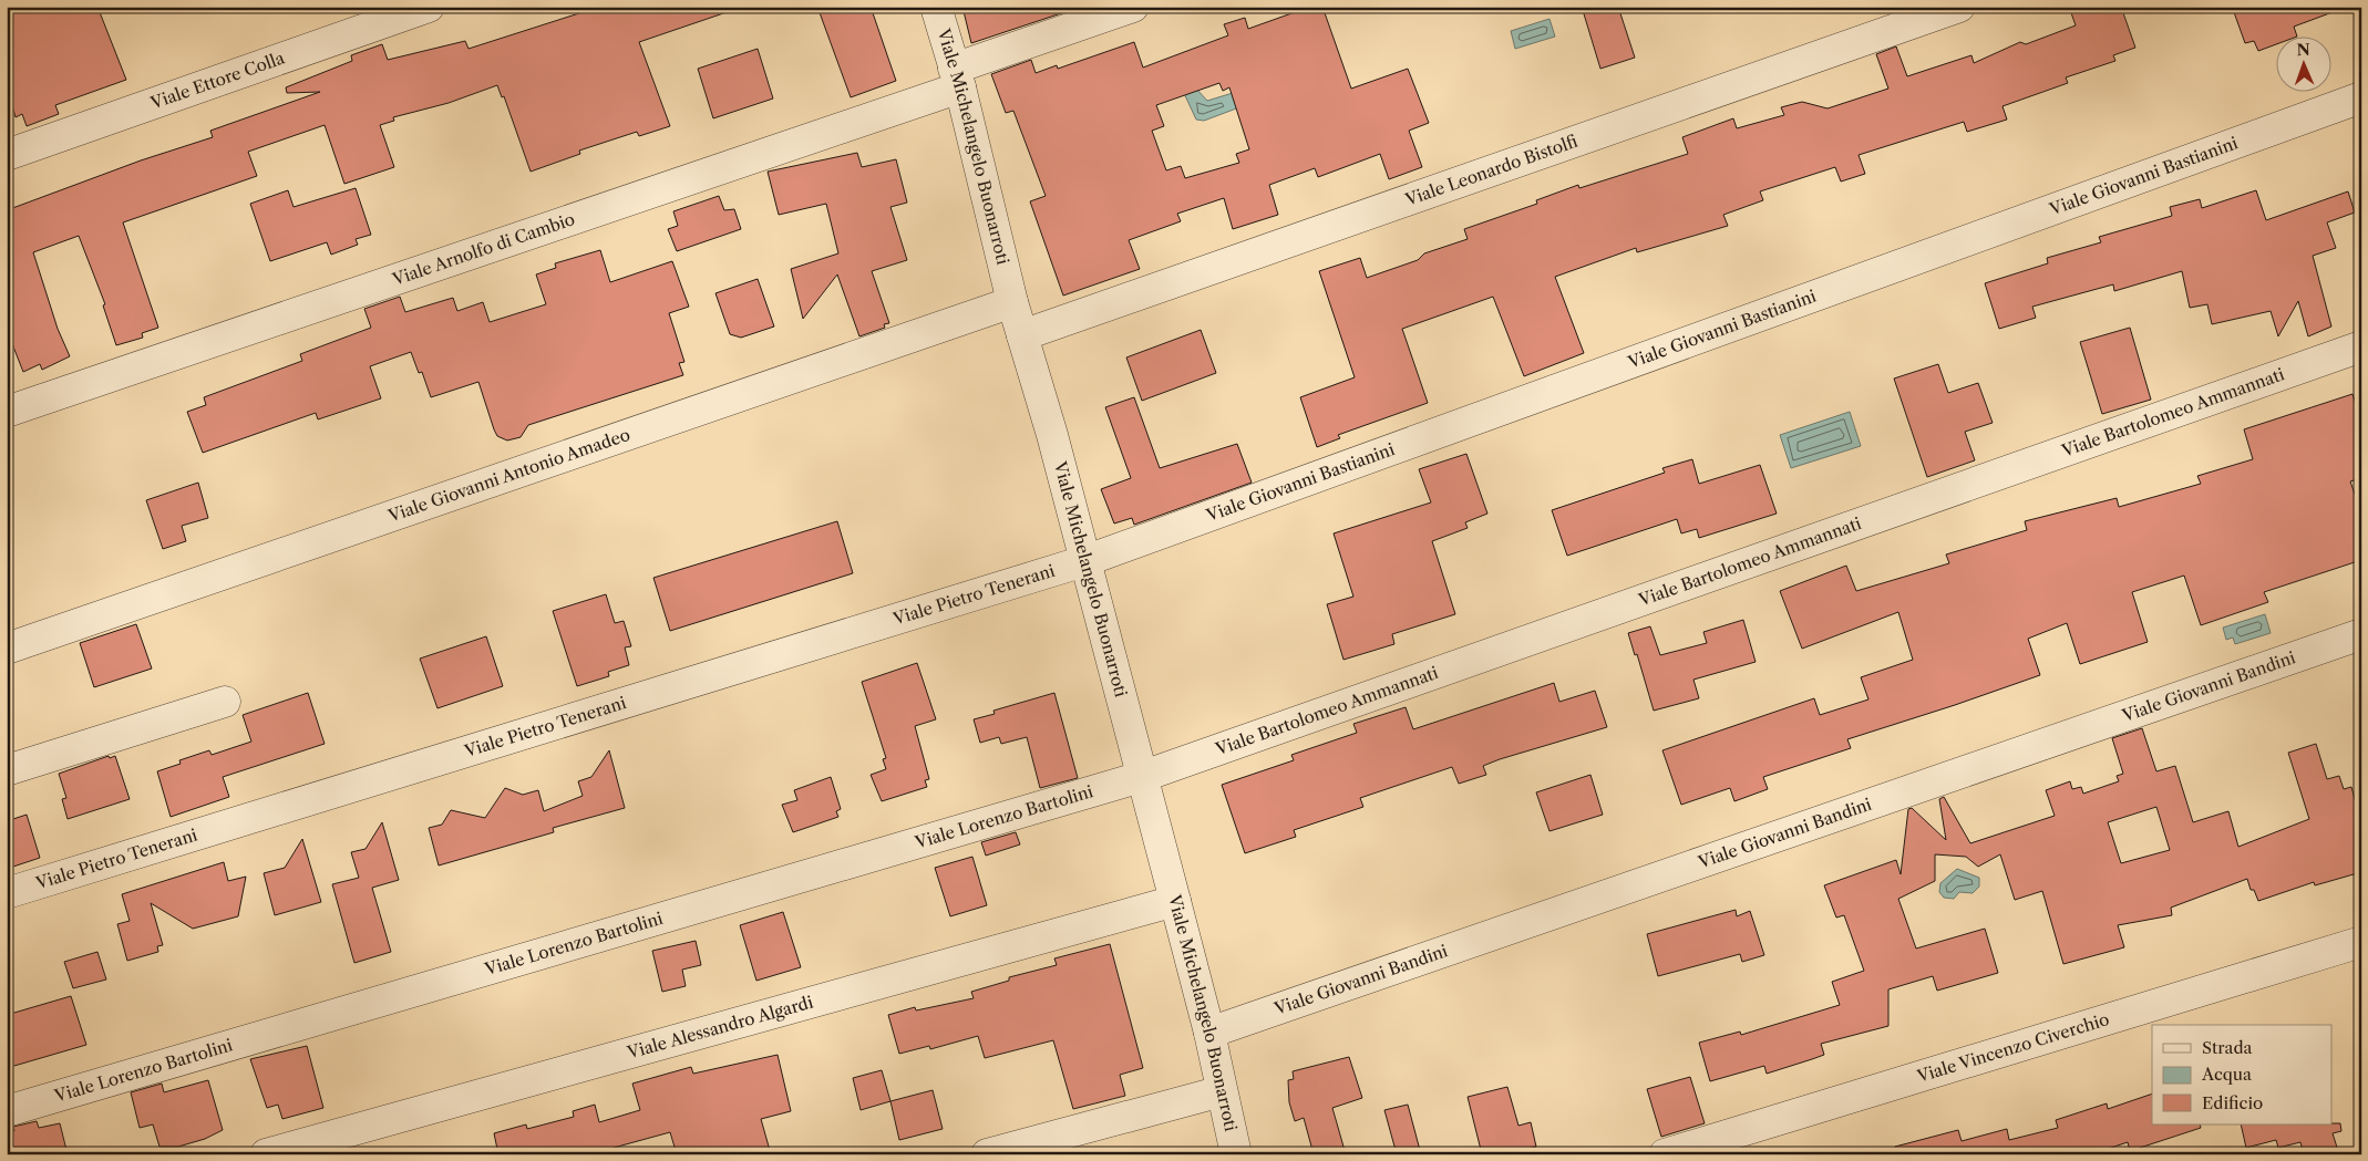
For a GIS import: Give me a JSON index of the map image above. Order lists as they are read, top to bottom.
{
  "streets": {
    "street": [
      "Viale Ettore Colla",
      "Viale Michelangelo Buonarroti",
      "Viale Leonardo Bistolfi",
      "Viale Giovanni Bastianini",
      "Viale Arnolfo di Cambio",
      "Viale Bartolomeo Ammannati",
      "Viale Giovanni Antonio Amadeo",
      "Viale Pietro Tenerani",
      "Viale Giovanni Bandini",
      "Viale Lorenzo Bartolini",
      "Viale Alessandro Algardi",
      "Viale Vincenzo Civerchio"
    ]
  },
  "crossings": [
    ["Viale Michelangelo Buonarroti", "Viale Leonardo Bistolfi"],
    ["Viale Michelangelo Buonarroti", "Viale Giovanni Bastianini"],
    ["Viale Michelangelo Buonarroti", "Viale Arnolfo di Cambio"],
    ["Viale Michelangelo Buonarroti", "Viale Bartolomeo Ammannati"],
    ["Viale Michelangelo Buonarroti", "Viale Giovanni Antonio Amadeo"],
    ["Viale Michelangelo Buonarroti", "Viale Pietro Tenerani"],
    ["Viale Michelangelo Buonarroti", "Viale Giovanni Bandini"],
    ["Viale Michelangelo Buonarroti", "Viale Lorenzo Bartolini"],
    ["Viale Michelangelo Buonarroti", "Viale Alessandro Algardi"],
    ["Viale Giovanni Bastianini", "Viale Pietro Tenerani"],
    ["Viale Bartolomeo Ammannati", "Viale Lorenzo Bartolini"]
  ],
  "legend": ["Strada", "Acqua", "Edificio"],
  "north": "top"
}
